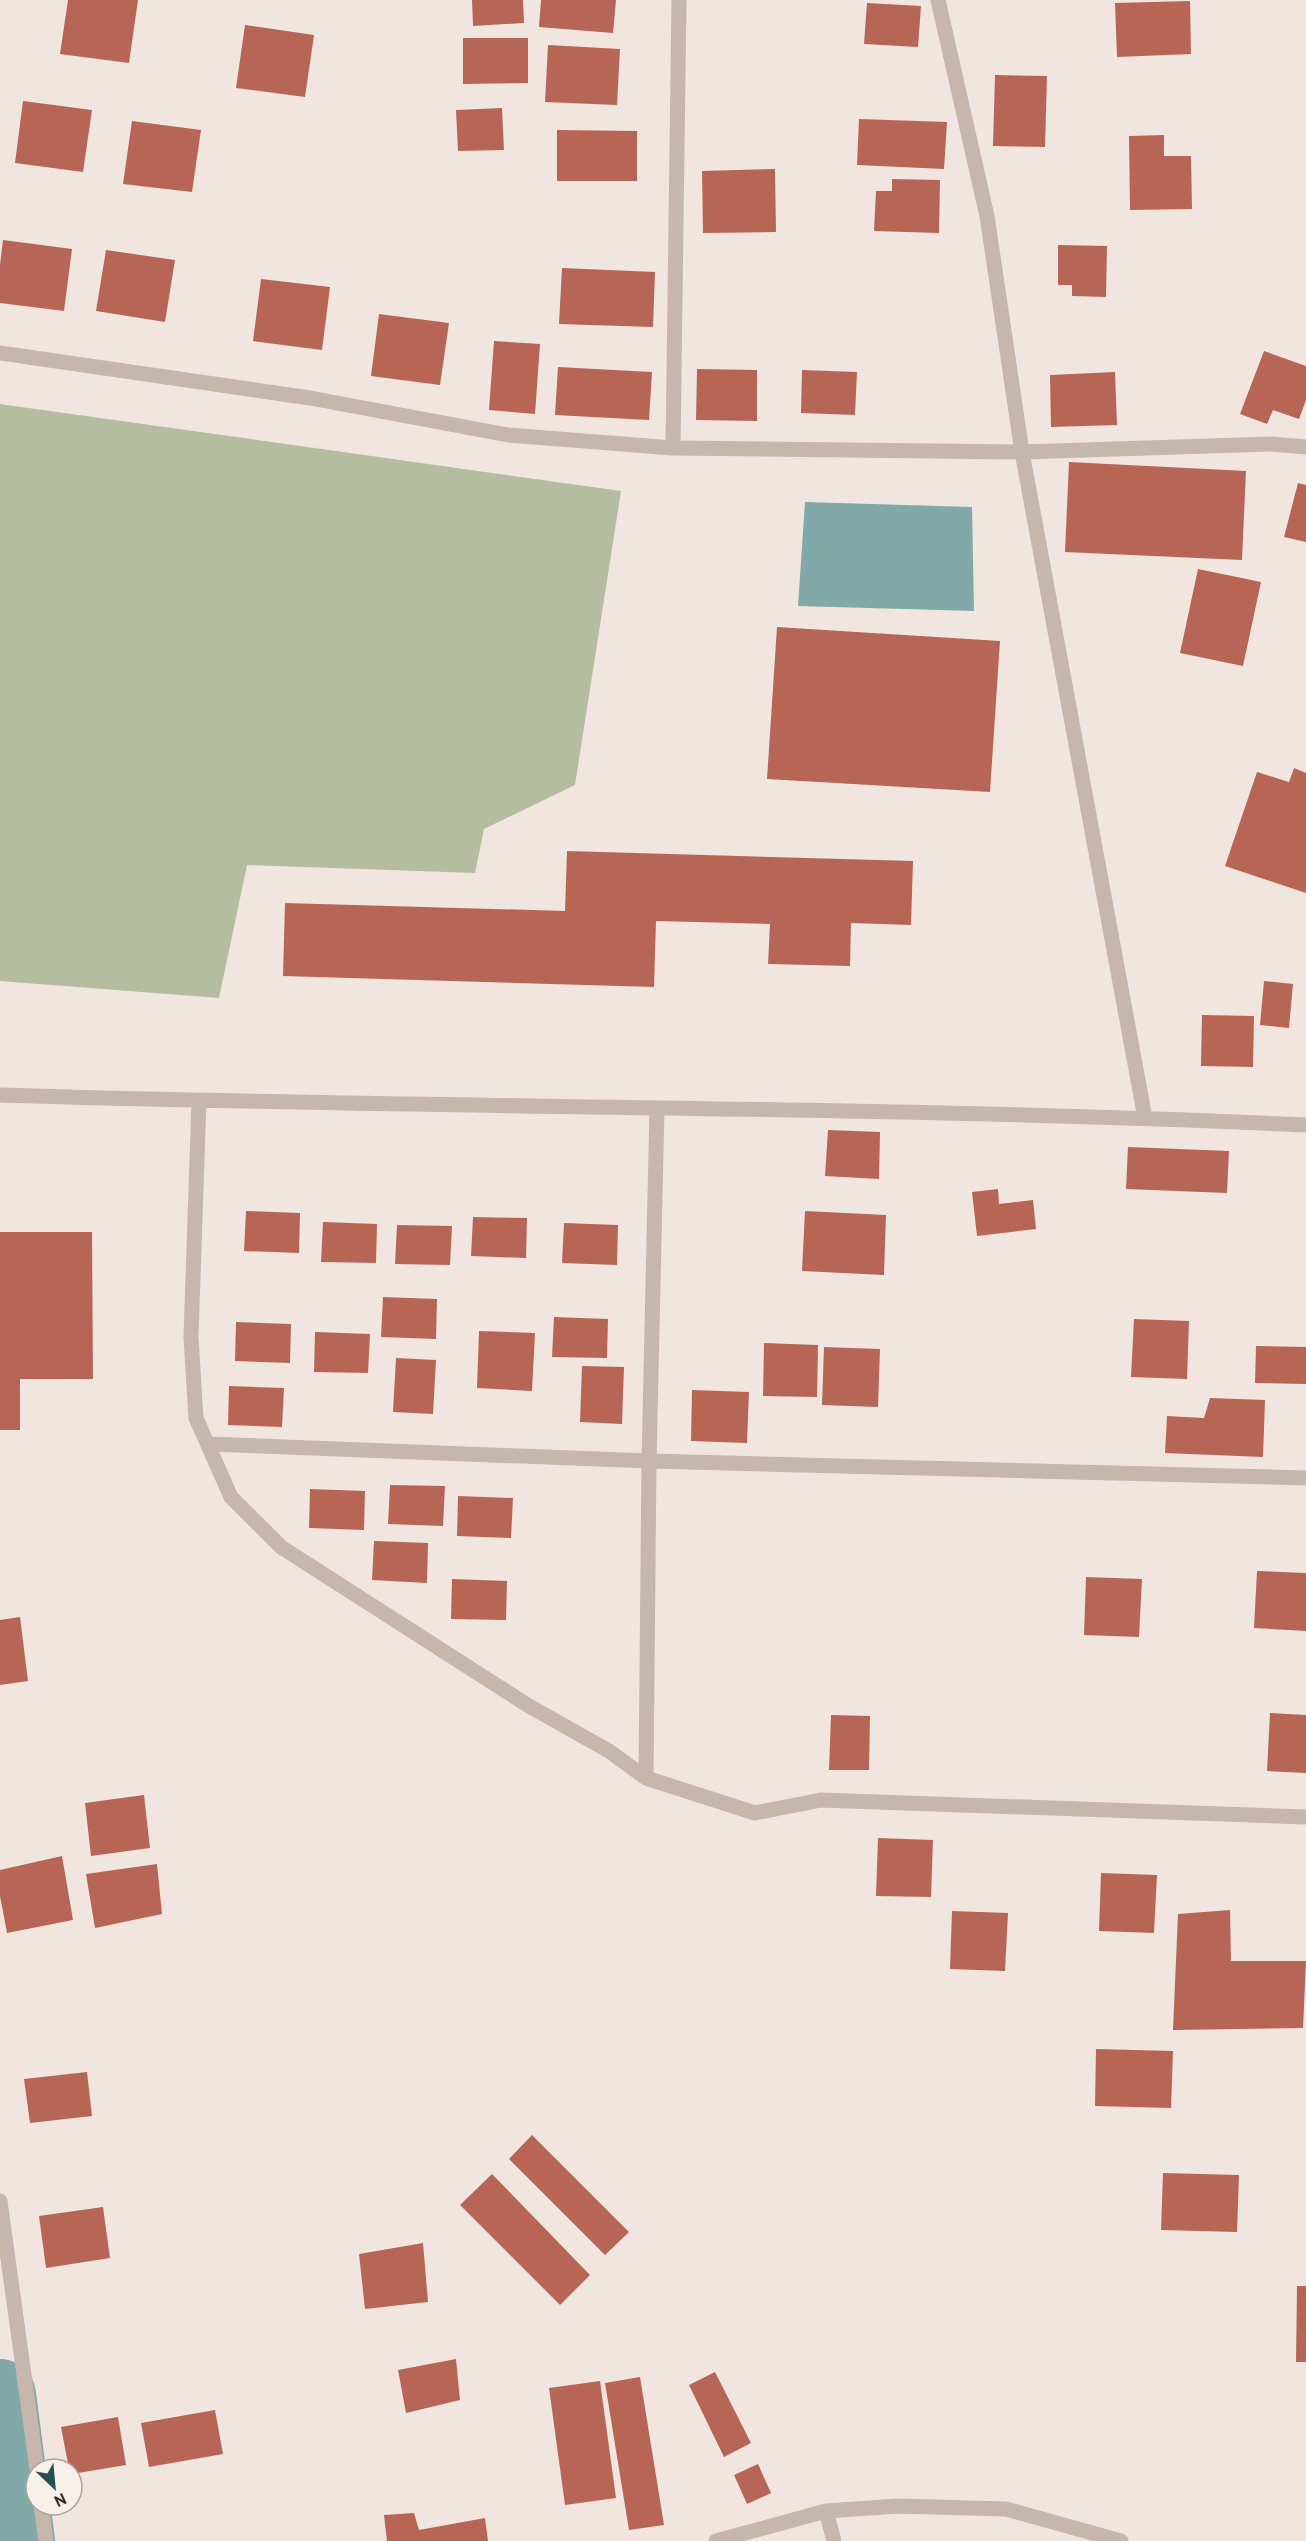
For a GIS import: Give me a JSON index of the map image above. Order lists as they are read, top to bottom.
{
  "north": "bottom right"
}
